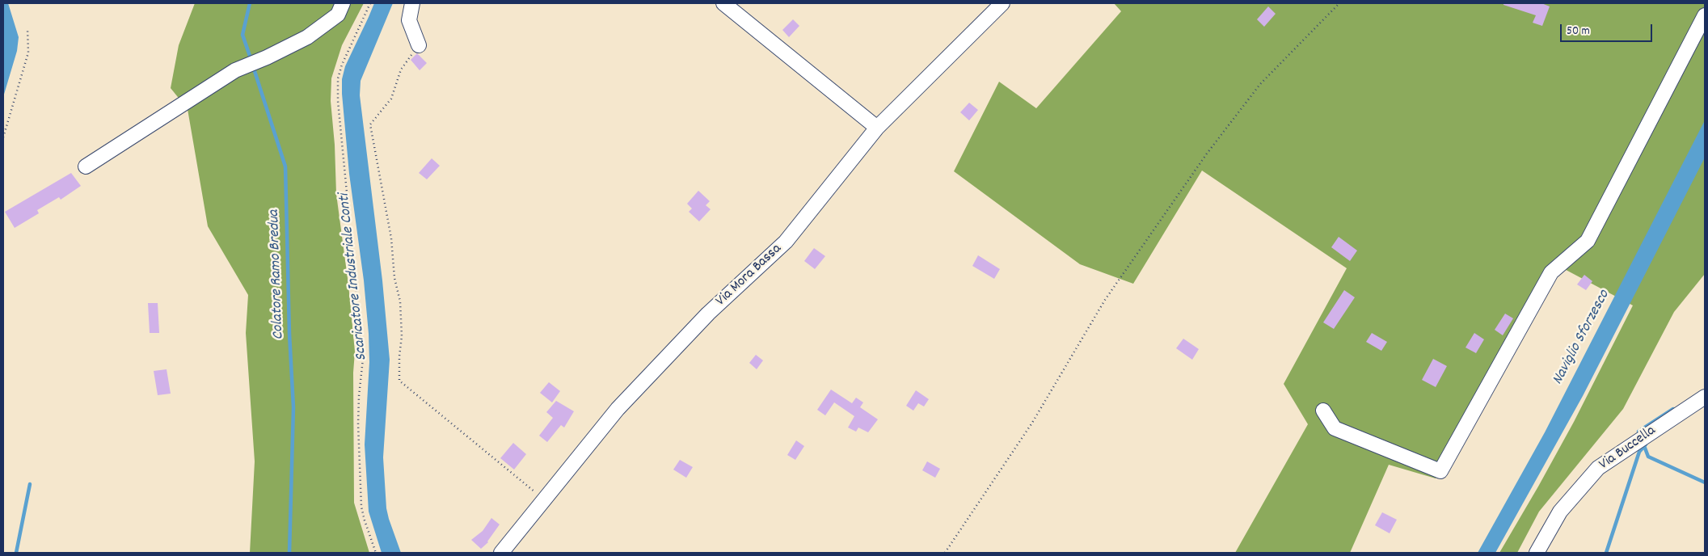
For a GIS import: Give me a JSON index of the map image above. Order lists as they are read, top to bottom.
{
  "streets": {
    "street": ["Via Mora Bassa", "Via Buccella"]
  },
  "water": ["Colatore Ramo Bredua", "Scaricatore Industriale Conti", "Naviglio Sforzesco"],
  "scale_bar": "50 m"
}
